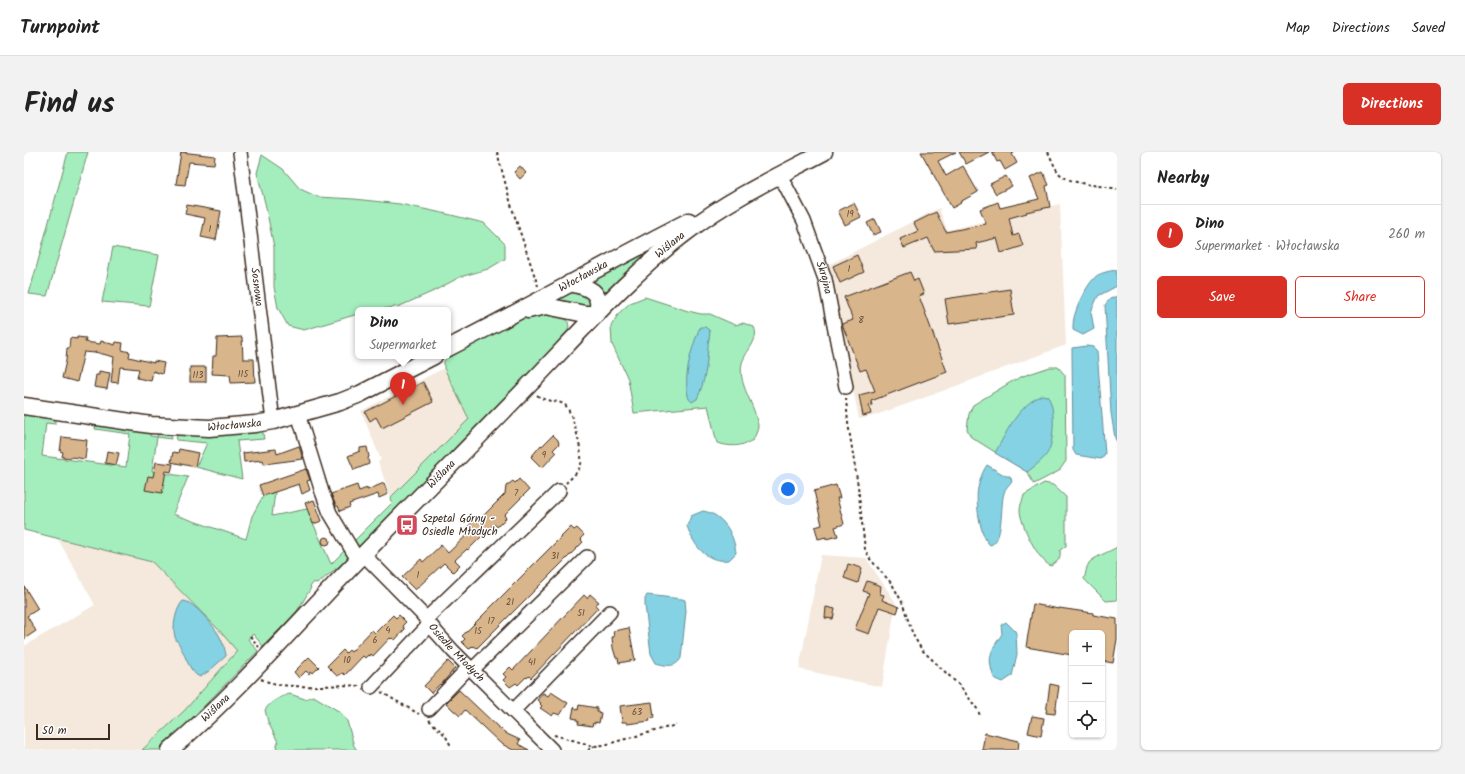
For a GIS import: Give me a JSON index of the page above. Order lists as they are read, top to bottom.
{
  "streets": {
    "main road": ["Wiślana", "Włocławska"],
    "street": ["Skrajna", "Sosnowa", "Osiedle Młodych"]
  },
  "crossings": [
    ["Wiślana", "Włocławska"],
    ["Wiślana", "Osiedle Młodych"],
    ["Włocławska", "Sosnowa"],
    ["Włocławska", "Osiedle Młodych"]
  ],
  "places": {
    "bus stop": ["Szpetal Górny - Osiedle Młodych"]
  },
  "house_numbers": [
    "19",
    "1",
    "1",
    "8",
    "115",
    "113",
    "9",
    "7",
    "31",
    "1",
    "21",
    "51",
    "17",
    "4",
    "15",
    "6",
    "10",
    "41",
    "63"
  ],
  "scale_bar": "50 m",
  "page": {
    "header": "Turnpoint",
    "nav": ["Map", "Directions", "Saved"],
    "title": "Find us",
    "buttons": [
      "Directions",
      ["Save", "Share"]
    ],
    "heading": "Nearby",
    "list": [
      {
        "mark": "1",
        "name": "Dino",
        "note": "Supermarket · Włocławska",
        "value": "260 m"
      }
    ],
    "popup": ["Dino", "Supermarket"],
    "pins": "1",
    "map_buttons": ["+", "−"],
    "scale": "50 m"
  }
}
